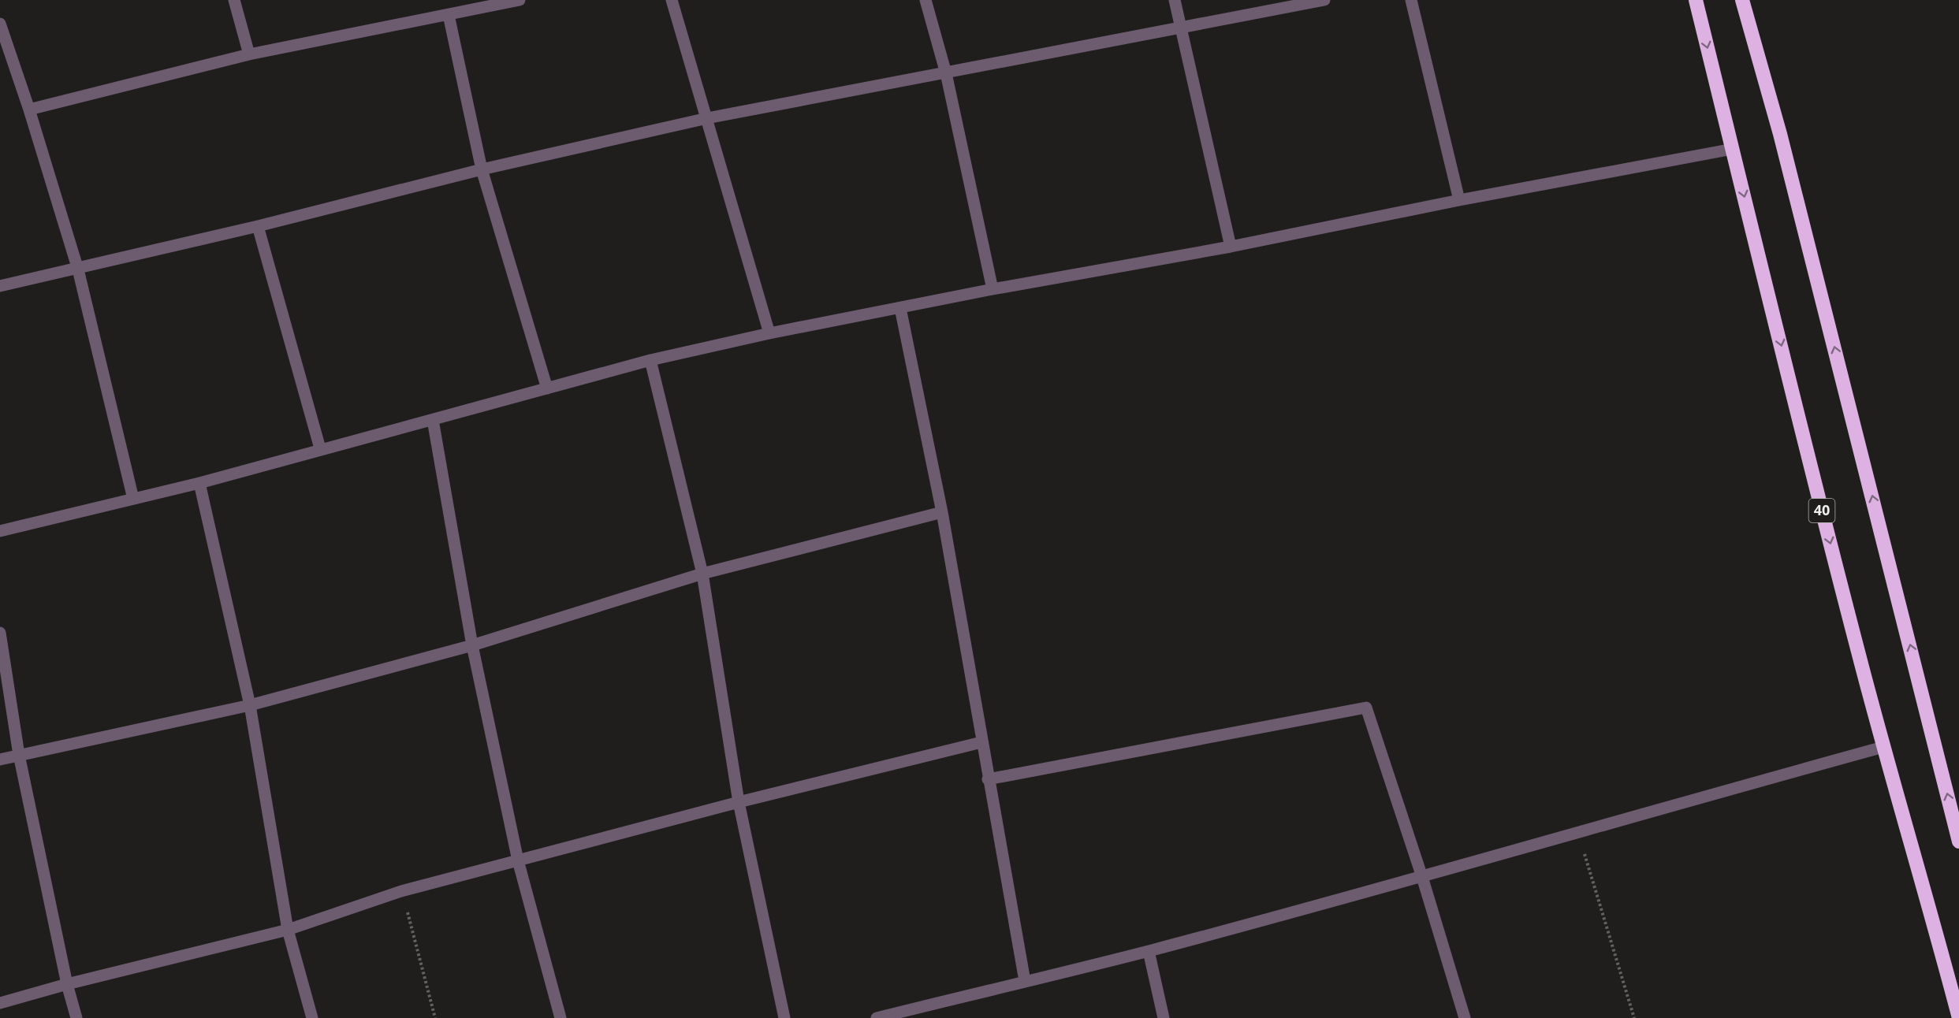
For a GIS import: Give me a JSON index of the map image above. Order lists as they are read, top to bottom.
{
  "streets": {
    "highway": ["40"]
  }
}
